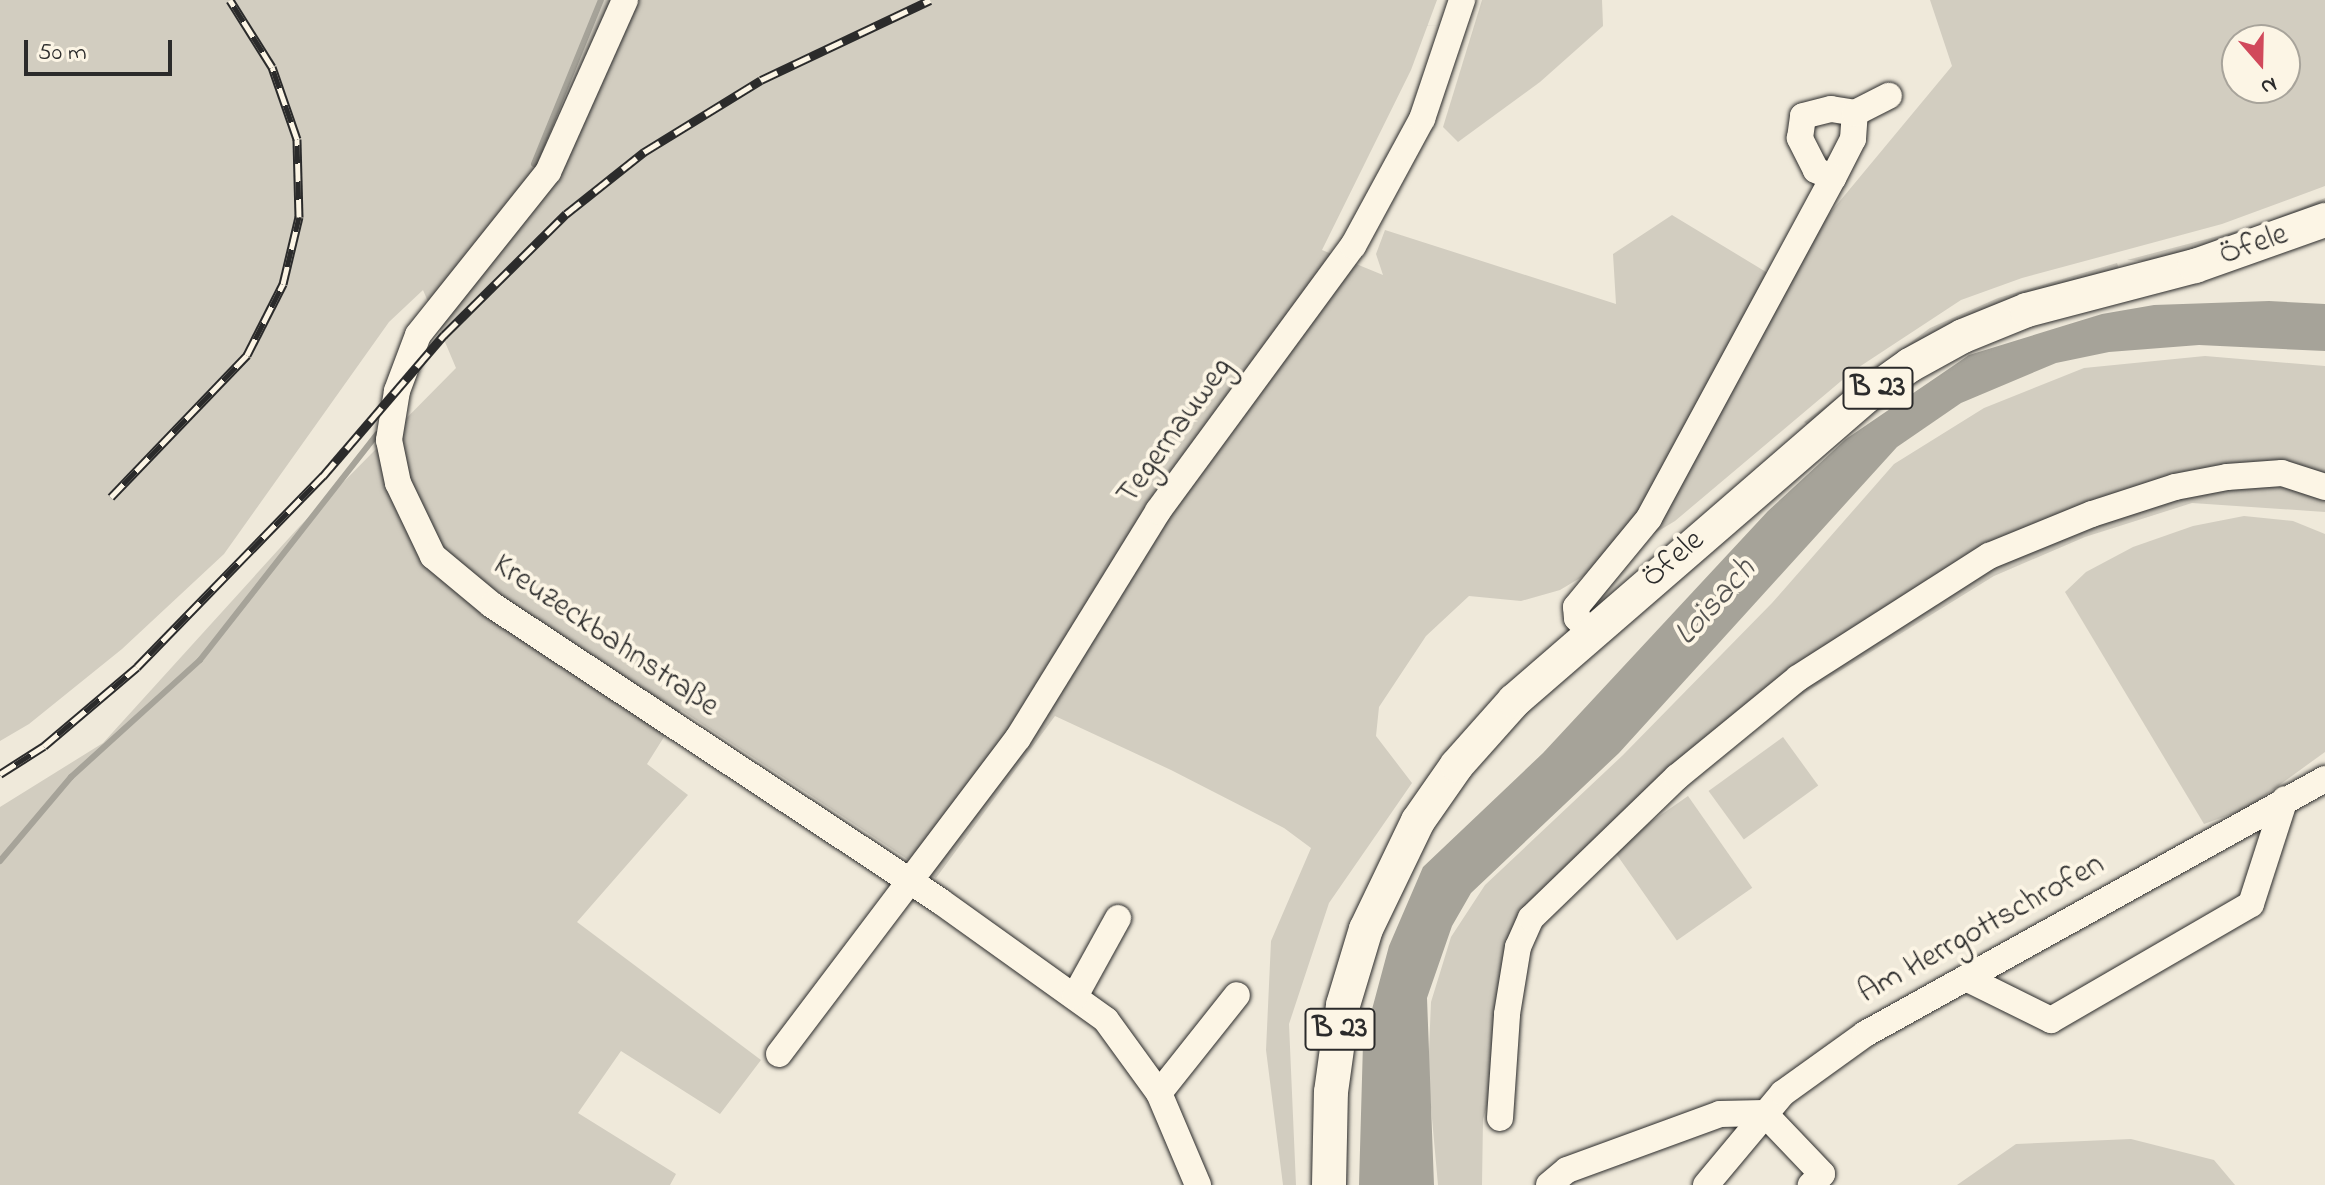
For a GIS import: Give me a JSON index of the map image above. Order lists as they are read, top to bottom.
{
  "streets": {
    "main road": ["Öfele", "B 23"],
    "street": ["Tegernauweg", "Kreuzeckbahnstraße", "Am Herrgottschrofen"]
  },
  "crossings": [
    ["Tegernauweg", "Kreuzeckbahnstraße"]
  ],
  "water": ["Loisach"],
  "scale_bar": "50 m",
  "north": "bottom"
}
